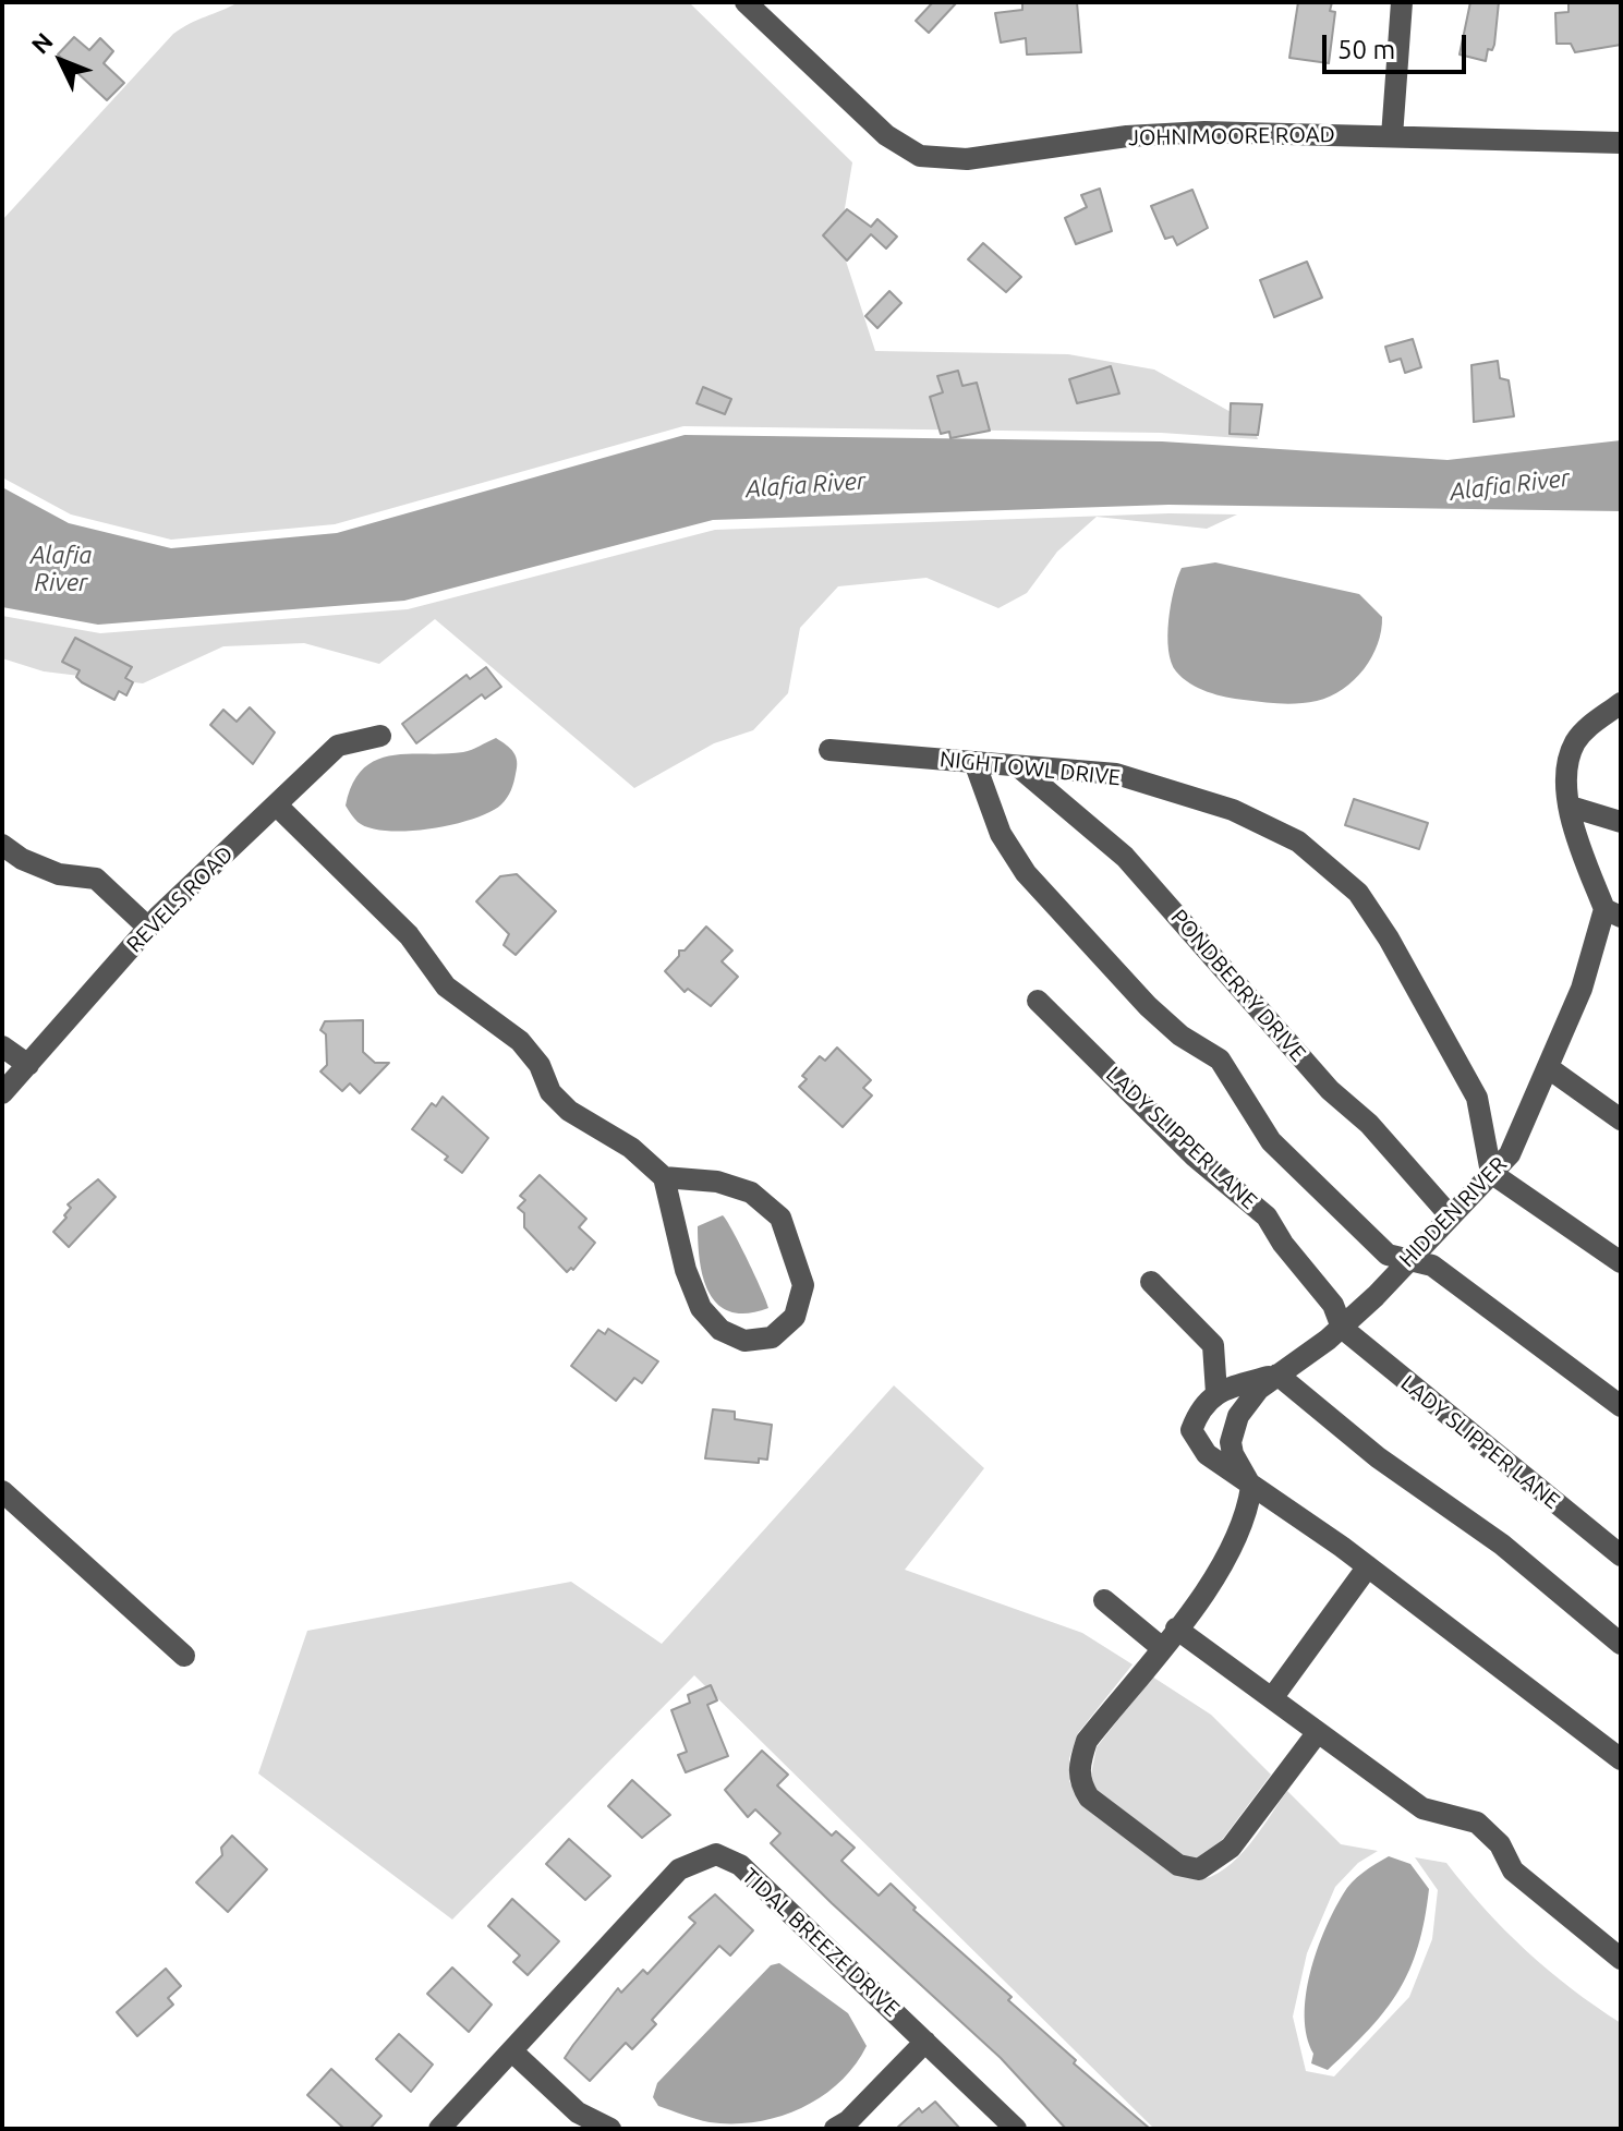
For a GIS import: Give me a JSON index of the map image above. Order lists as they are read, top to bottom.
{
  "streets": {
    "street": [
      "JOHN MOORE ROAD",
      "NIGHT OWL DRIVE",
      "REVELS ROAD",
      "PONDBERRY DRIVE",
      "LADY SLIPPER LANE",
      "HIDDEN RIVER",
      "TIDAL BREEZE DRIVE"
    ]
  },
  "crossings": [
    ["NIGHT OWL DRIVE", "PONDBERRY DRIVE"],
    ["NIGHT OWL DRIVE", "HIDDEN RIVER"],
    ["PONDBERRY DRIVE", "HIDDEN RIVER"],
    ["LADY SLIPPER LANE", "HIDDEN RIVER"]
  ],
  "water": ["Alafia River"],
  "scale_bar": "50 m",
  "north": "top left"
}
